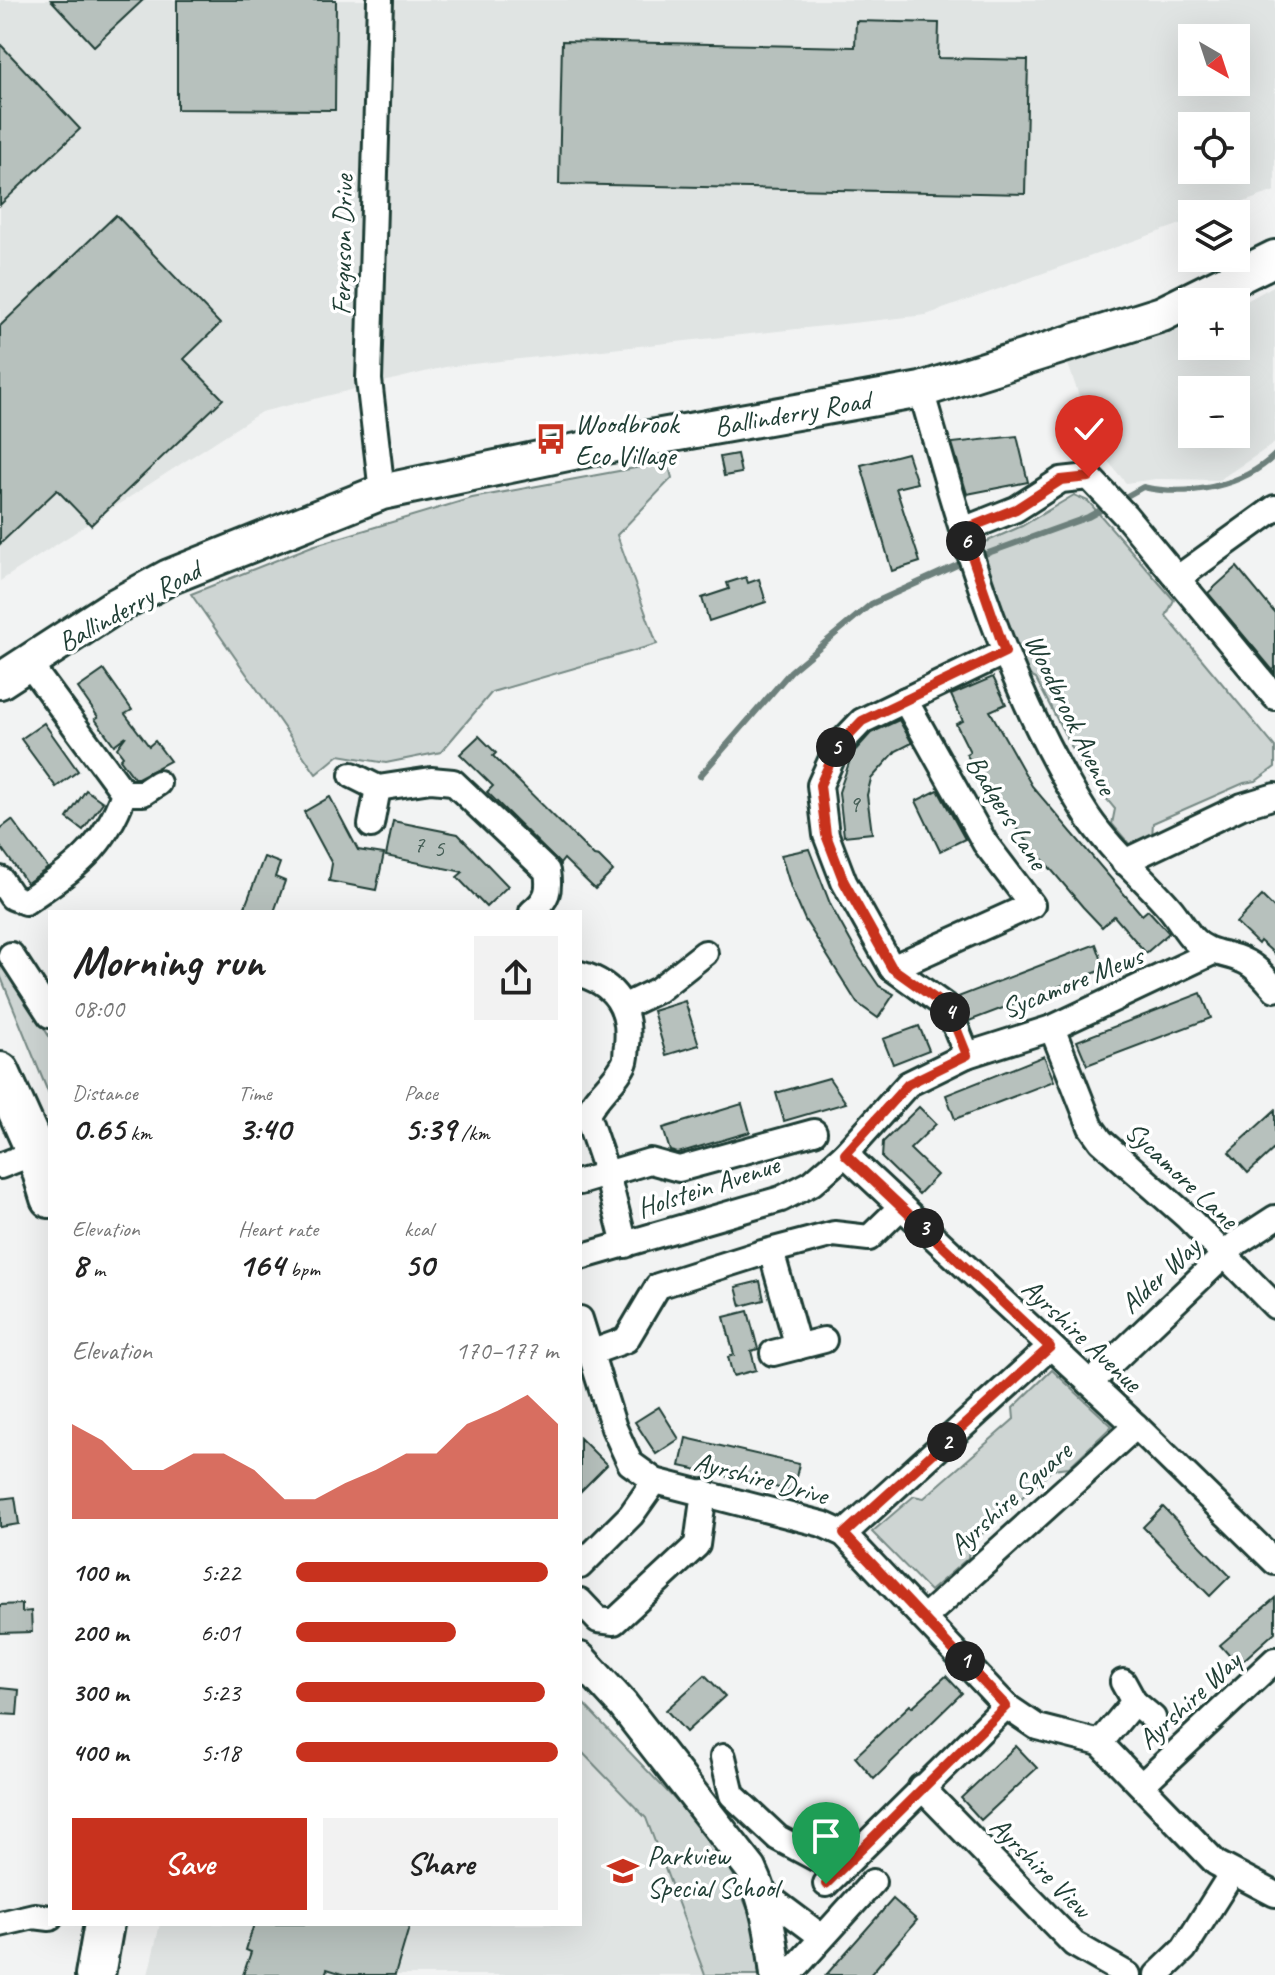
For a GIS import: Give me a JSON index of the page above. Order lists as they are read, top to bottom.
{
  "streets": {
    "main road": ["Ballinderry Road"],
    "street": [
      "Ferguson Drive",
      "Woodbrook Avenue",
      "Badgers Lane",
      "Sycamore Mews",
      "Sycamore Lane",
      "Holstein Avenue",
      "Alder Way",
      "Ayrshire Avenue",
      "Ayrshire Drive",
      "Ayrshire Square",
      "Ayrshire Way",
      "Ayrshire View"
    ]
  },
  "crossings": [
    ["Ferguson Drive", "Ballinderry Road"],
    ["Ballinderry Road", "Woodbrook Avenue"],
    ["Woodbrook Avenue", "Sycamore Mews"],
    ["Sycamore Mews", "Sycamore Lane"],
    ["Sycamore Mews", "Holstein Avenue"],
    ["Sycamore Mews", "Ayrshire Avenue"],
    ["Sycamore Lane", "Alder Way"],
    ["Holstein Avenue", "Ayrshire Avenue"],
    ["Alder Way", "Ayrshire Avenue"],
    ["Ayrshire Avenue", "Ayrshire Square"],
    ["Ayrshire Drive", "Ayrshire Square"],
    ["Ayrshire Drive", "Ayrshire Way"]
  ],
  "places": {
    "bus stop": ["Woodbrook Eco Village"],
    "school or university": ["Parkview Special School"]
  },
  "house_numbers": ["9", "7", "5"],
  "north": "bottom right",
  "page": {
    "map_buttons": ["+", "−"],
    "pins": [
      "6",
      "5",
      "4",
      "3",
      "2",
      "1"
    ],
    "heading": ["Morning run", "08:00"],
    "stats": [
      ["Distance", "0.65 km"],
      ["Time", "3:40"],
      ["Pace", "5:39 /km"],
      ["Elevation", "8 m"],
      ["Heart rate", "164 bpm"],
      ["kcal", "50"]
    ],
    "chart": ["Elevation", "170–177 m"],
    "list": [
      {
        "name": "100 m",
        "note": "5:22"
      },
      {
        "name": "200 m",
        "note": "6:01"
      },
      {
        "name": "300 m",
        "note": "5:23"
      },
      {
        "name": "400 m",
        "note": "5:18"
      }
    ],
    "buttons": ["Save", "Share"]
  }
}
